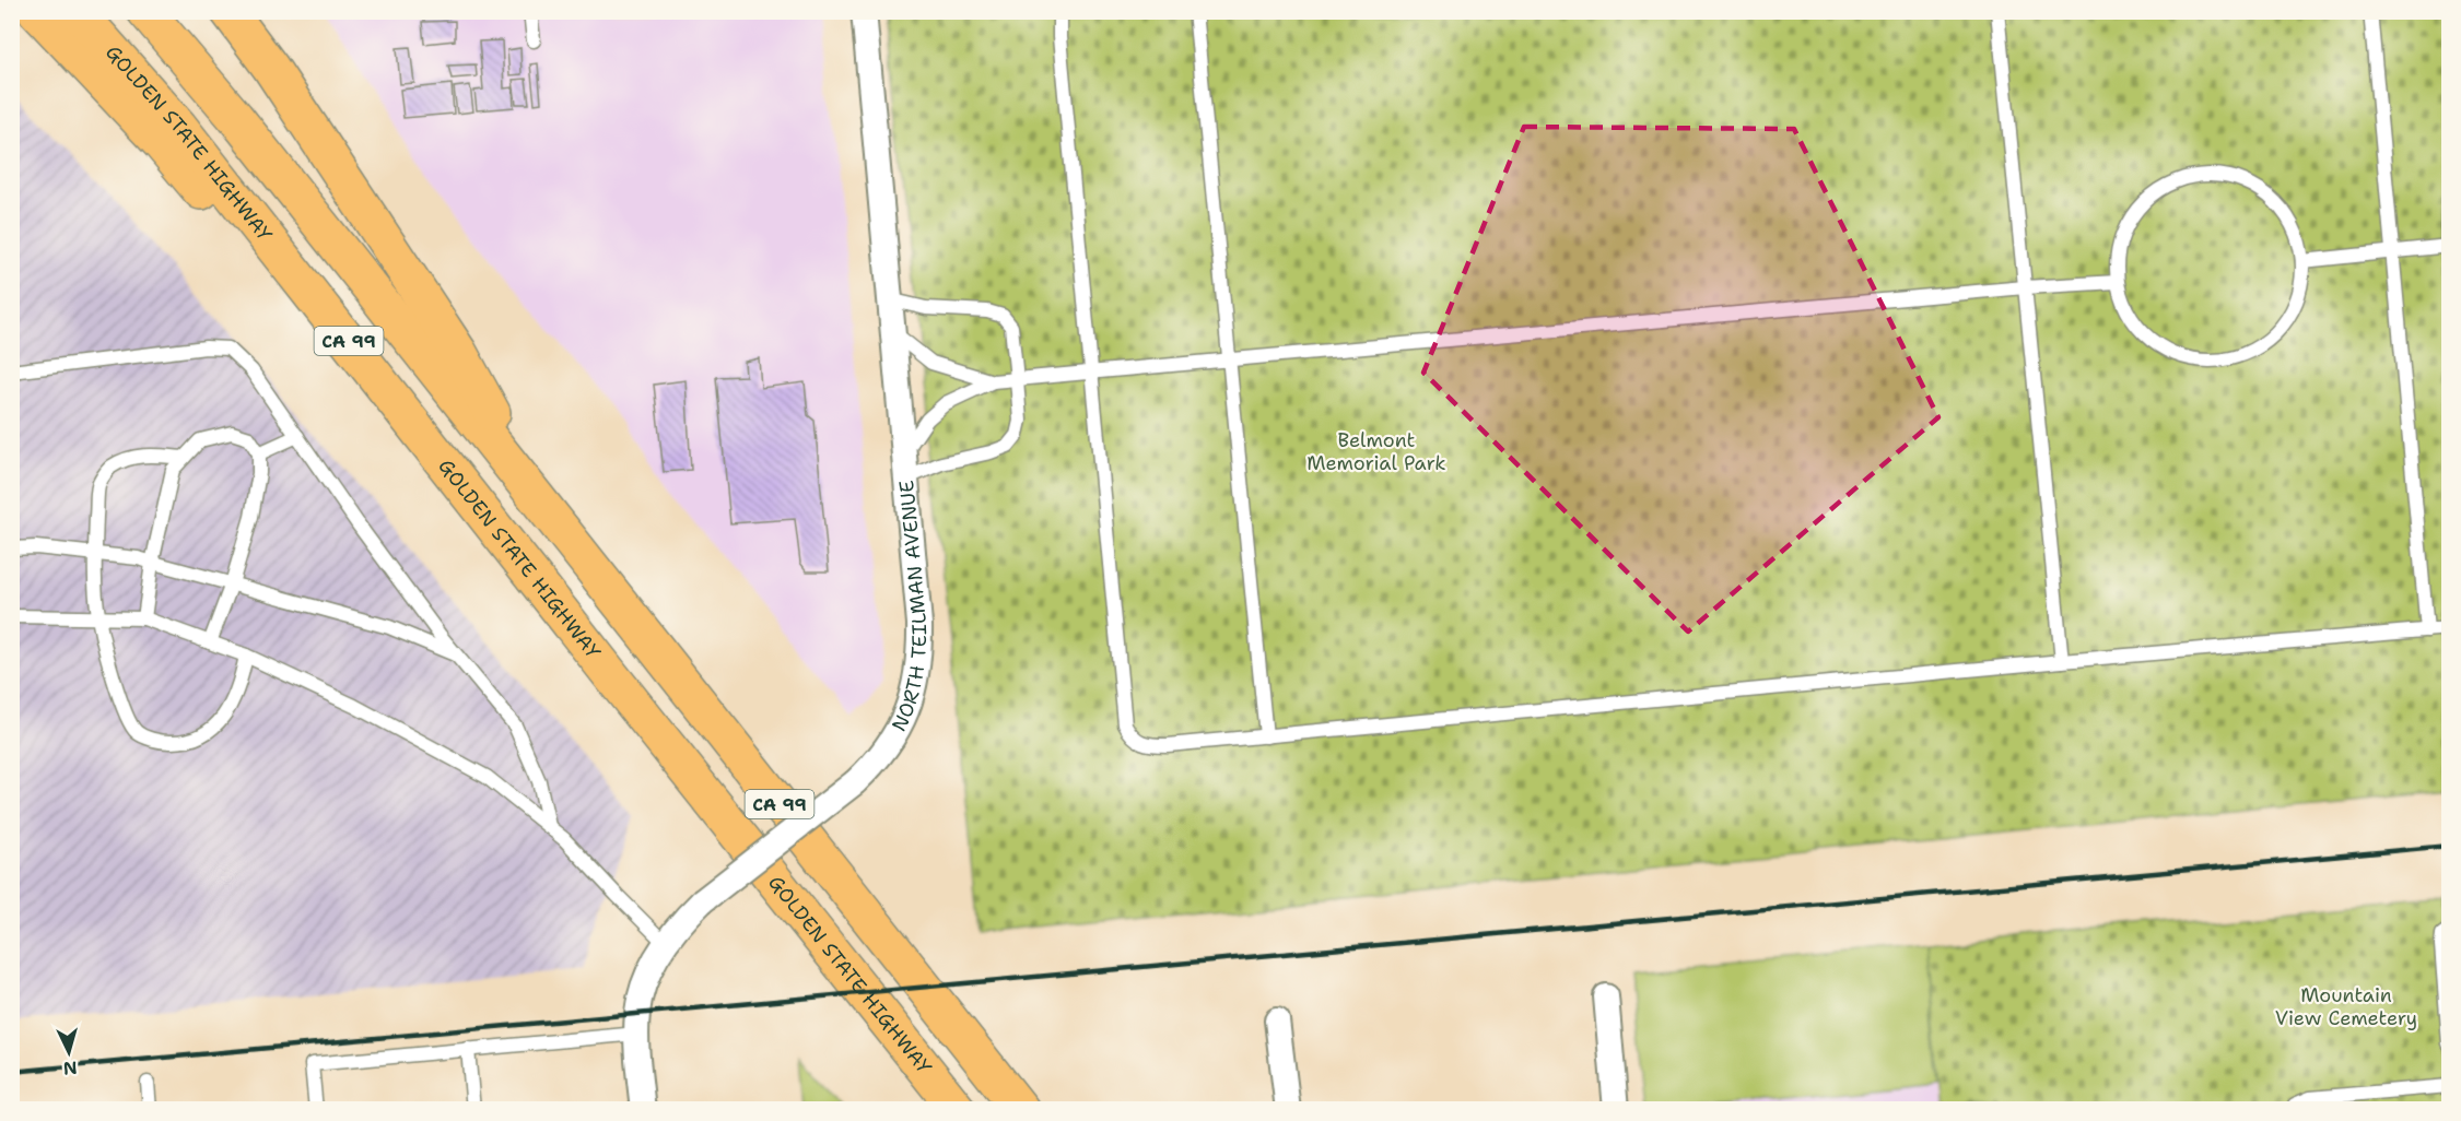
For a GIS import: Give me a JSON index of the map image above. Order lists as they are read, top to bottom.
{
  "streets": {
    "highway": ["GOLDEN STATE HIGHWAY", "CA 99"],
    "street": ["NORTH TEILMAN AVENUE"]
  },
  "parks": ["Belmont Memorial Park", "Mountain View Cemetery"],
  "north": "bottom"
}
